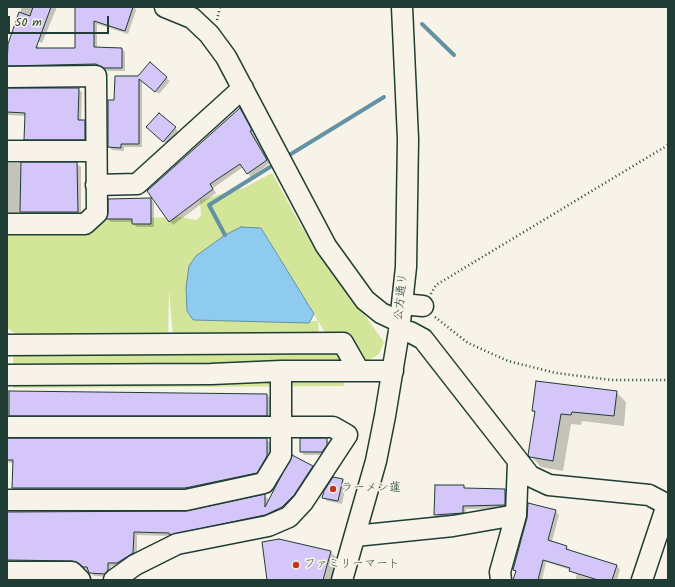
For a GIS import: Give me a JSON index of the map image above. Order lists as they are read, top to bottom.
{
  "streets": {
    "street": ["公方通り"]
  },
  "places": ["ラーメン蓮", "ファミリーマート"],
  "scale_bar": "50 m"
}
